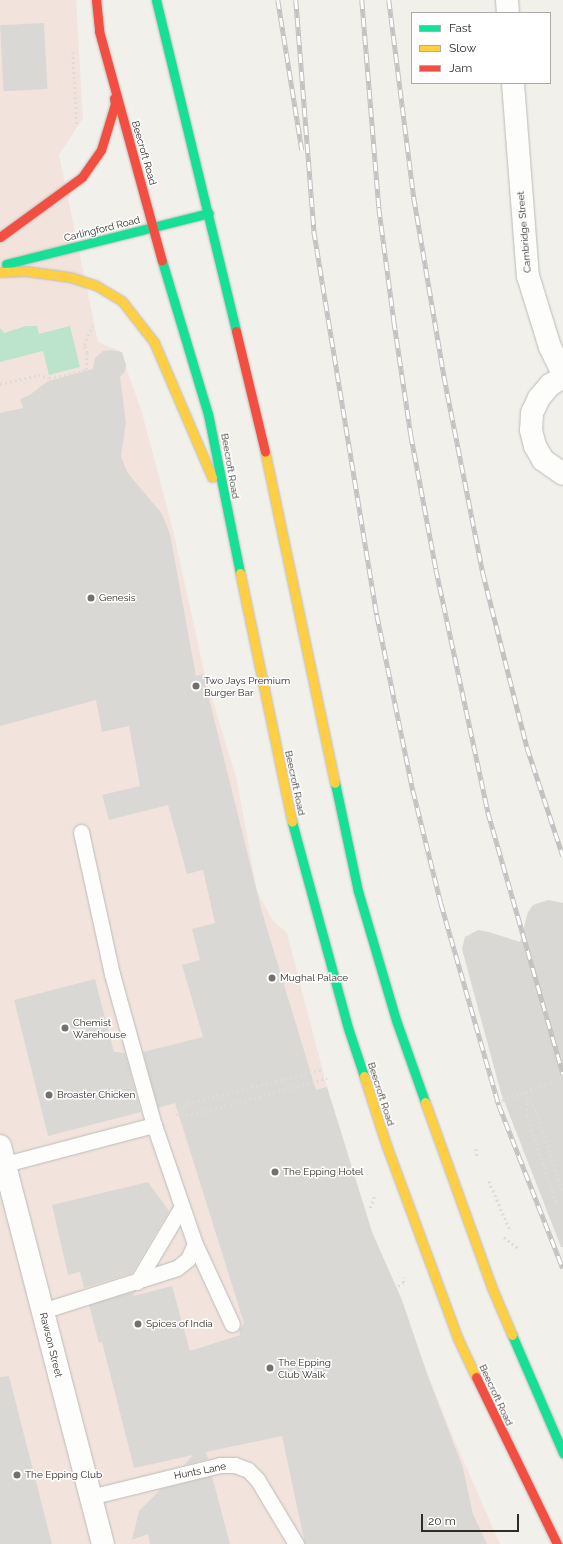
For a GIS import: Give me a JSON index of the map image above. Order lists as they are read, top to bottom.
{
  "streets": {
    "main road": ["Beecroft Road", "Carlingford Road"],
    "street": ["Cambridge Street", "Rawson Street"],
    "lane": ["Hunts Lane"]
  },
  "crossings": [
    ["Beecroft Road", "Carlingford Road"],
    ["Rawson Street", "Hunts Lane"]
  ],
  "places": [
    "Genesis",
    "Two Jays Premium Burger Bar",
    "Mughal Palace",
    "Chemist Warehouse",
    "Broaster Chicken",
    "The Epping Hotel",
    "Spices of India",
    "The Epping Club Walk",
    "The Epping Club"
  ],
  "legend": ["Fast", "Slow", "Jam"],
  "scale_bar": "20 m"
}
